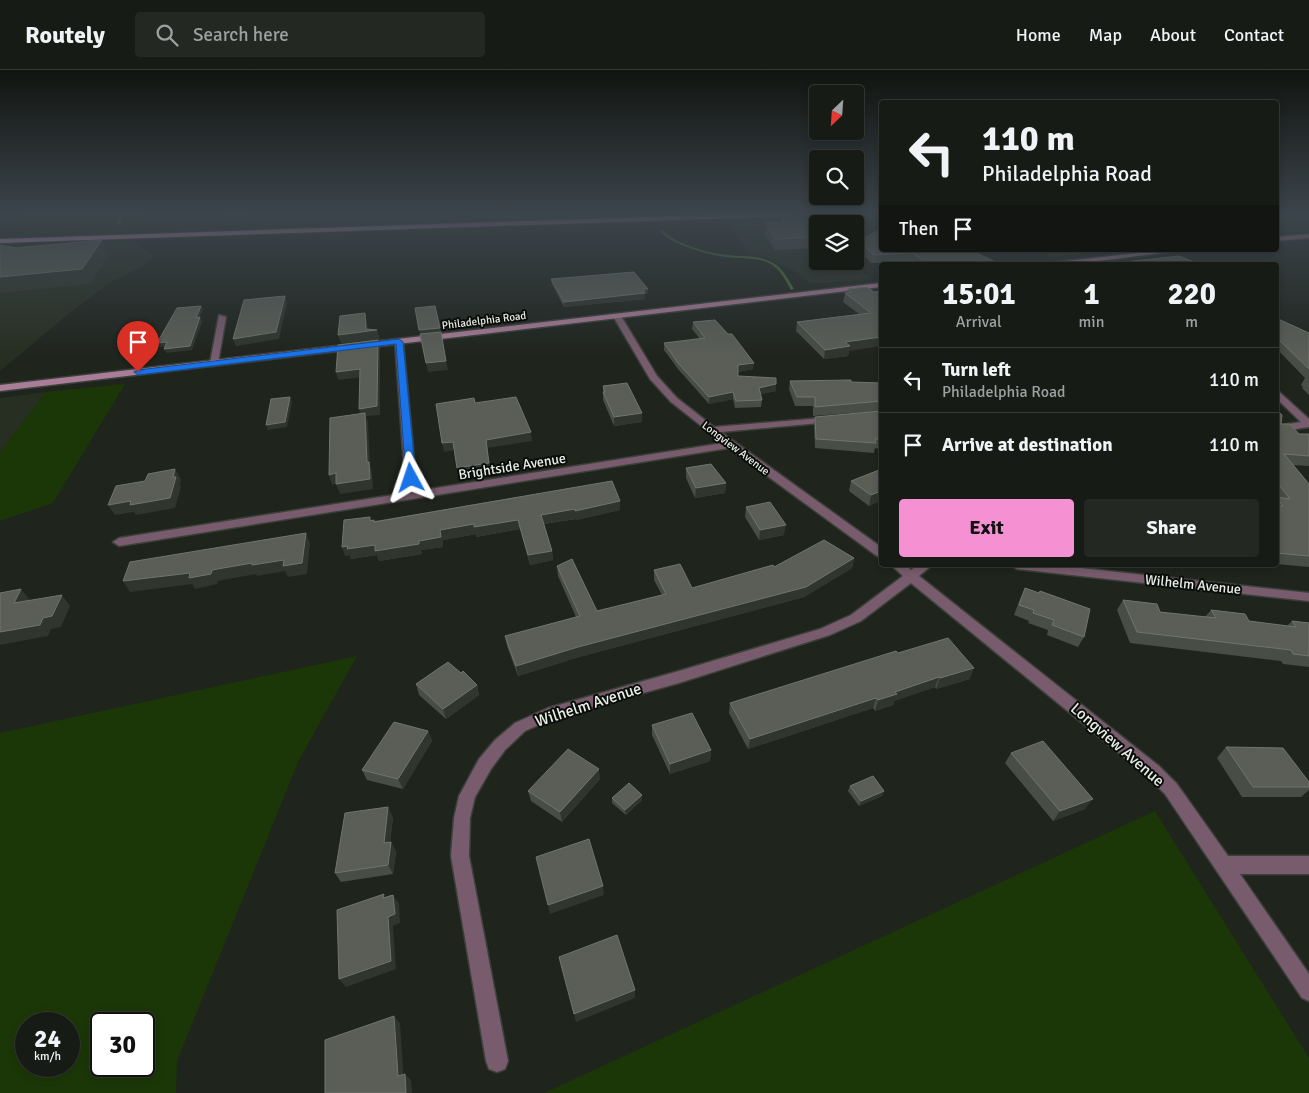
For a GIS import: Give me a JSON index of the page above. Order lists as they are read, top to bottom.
{
  "streets": {
    "main road": ["Philadelphia Road"],
    "street": ["Longview Avenue", "Brightside Avenue", "Wilhelm Avenue"]
  },
  "crossings": [
    ["Philadelphia Road", "Longview Avenue"],
    ["Longview Avenue", "Brightside Avenue"],
    ["Longview Avenue", "Wilhelm Avenue"]
  ],
  "north": "bottom left",
  "page": {
    "header": "Routely",
    "search": "Search here",
    "nav": [
      "Home",
      "Map",
      "About",
      "Contact"
    ],
    "turn": ["110 m", "Philadelphia Road"],
    "then": "Then",
    "eta": [
      "15:01",
      "Arrival",
      "1",
      "min",
      "220",
      "m"
    ],
    "list": [
      {
        "name": "Turn left",
        "note": "Philadelphia Road",
        "value": "110 m"
      },
      {
        "name": "Arrive at destination",
        "value": "110 m"
      }
    ],
    "buttons": ["Exit", "Share"],
    "speed": "24 km/h",
    "limit": "30"
  }
}
